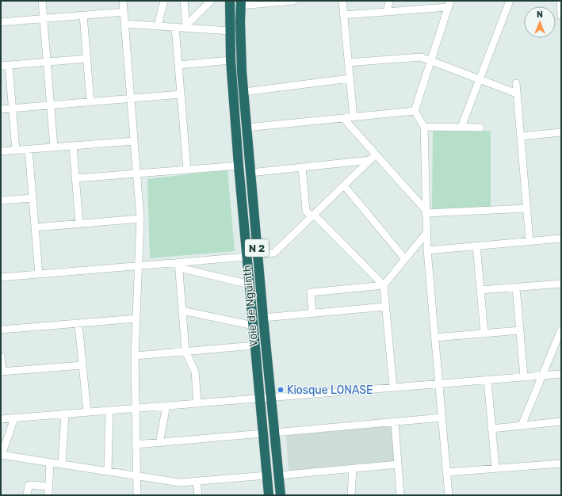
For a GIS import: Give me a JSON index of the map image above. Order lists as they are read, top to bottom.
{
  "streets": {
    "highway": ["N 2", "Voie de Nguinth"]
  },
  "places": ["Kiosque LONASE"],
  "north": "top"
}
